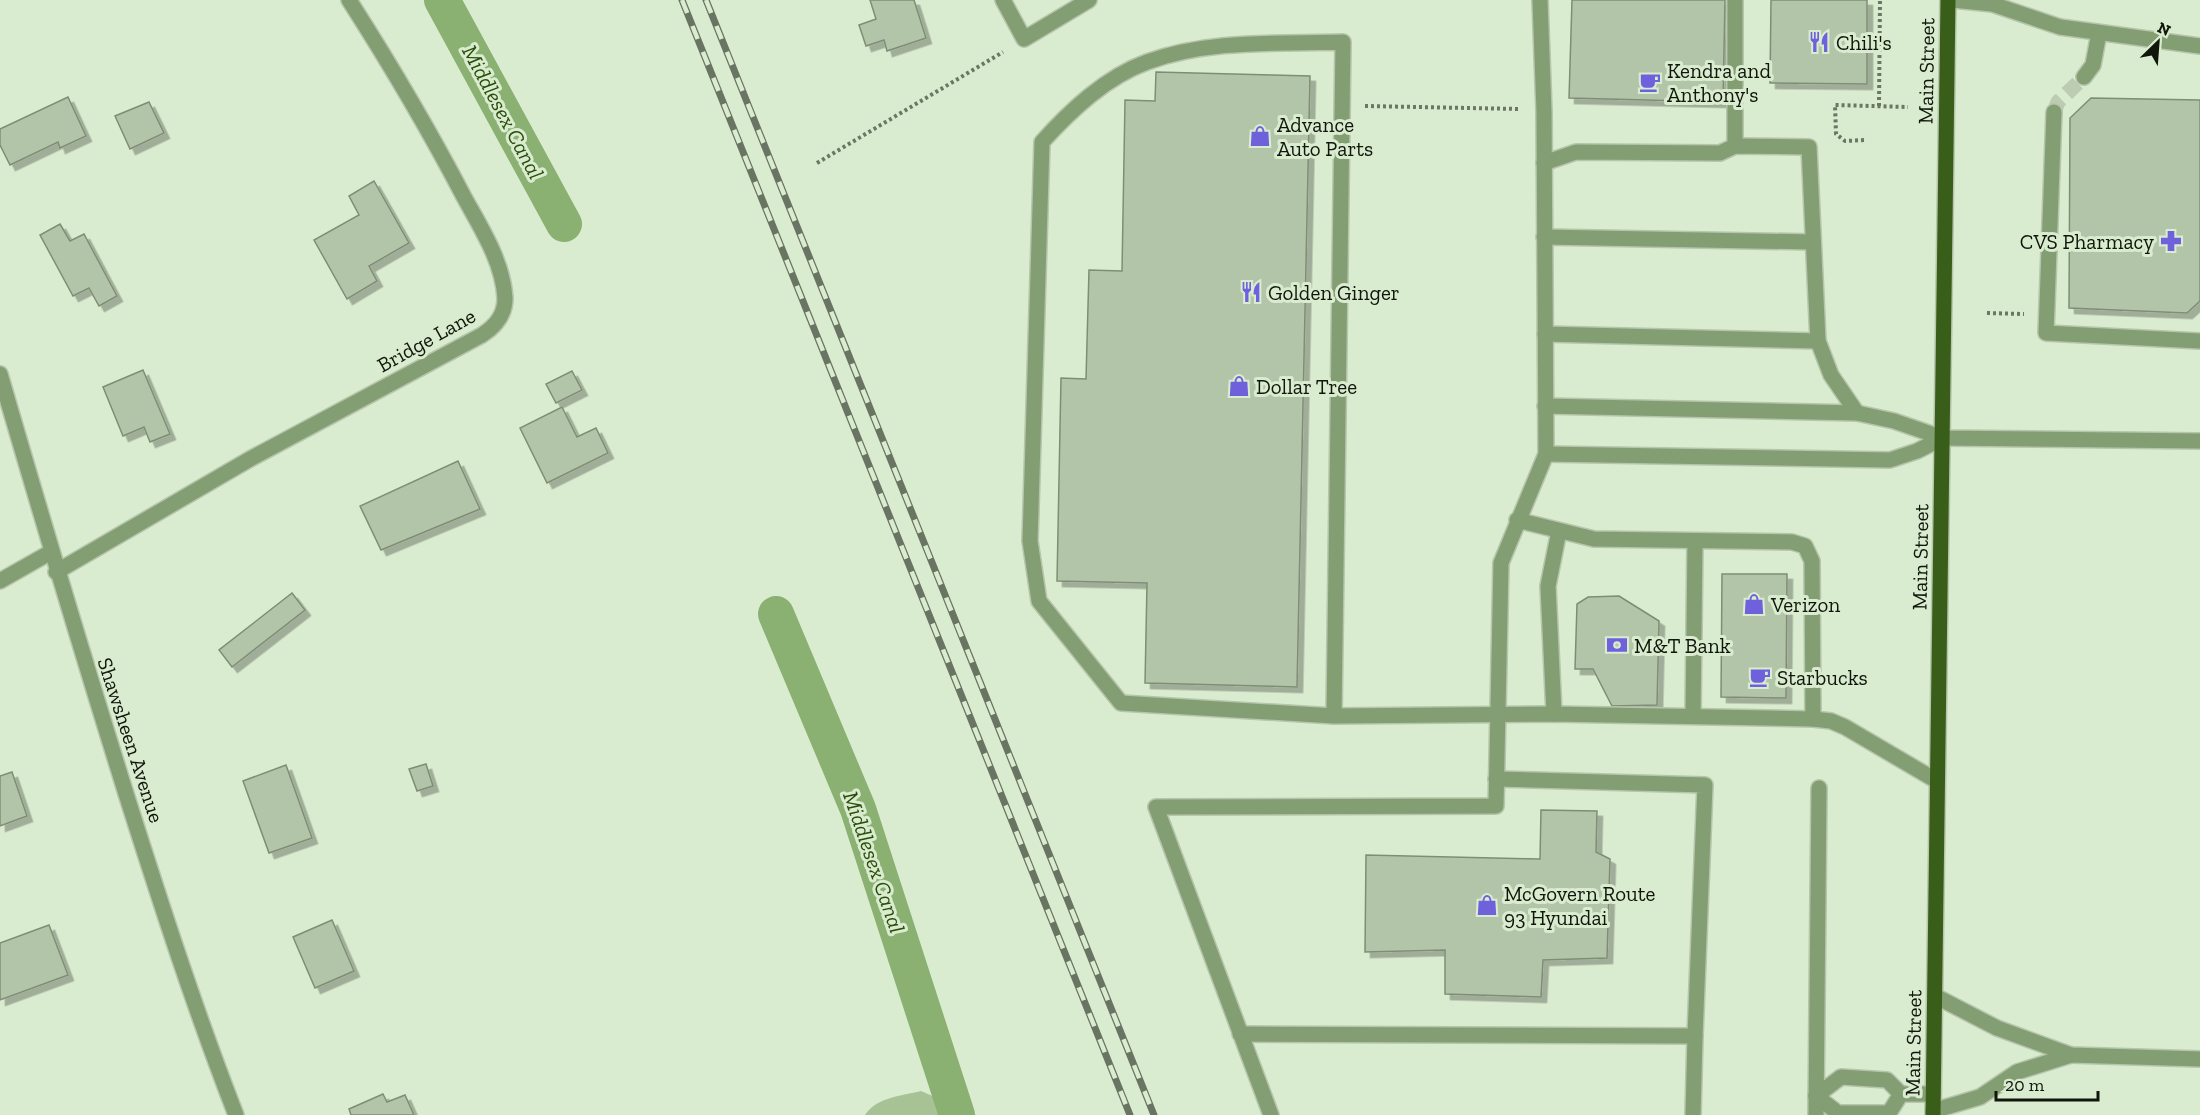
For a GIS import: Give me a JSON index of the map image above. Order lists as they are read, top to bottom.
{
  "streets": {
    "main road": ["Main Street"],
    "street": ["Bridge Lane", "Shawsheen Avenue"]
  },
  "crossings": [
    ["Bridge Lane", "Shawsheen Avenue"]
  ],
  "water": ["Middlesex Canal"],
  "places": {
    "restaurant": ["Chili's", "Golden Ginger"],
    "cafe": ["Kendra and Anthony's", "Starbucks"],
    "shop": [
      "Advance Auto Parts",
      "Dollar Tree",
      "Verizon",
      "McGovern Route 93 Hyundai"
    ],
    "pharmacy": ["CVS Pharmacy"],
    "bank": ["M&T Bank"]
  },
  "scale_bar": "20 m",
  "north": "top right"
}
